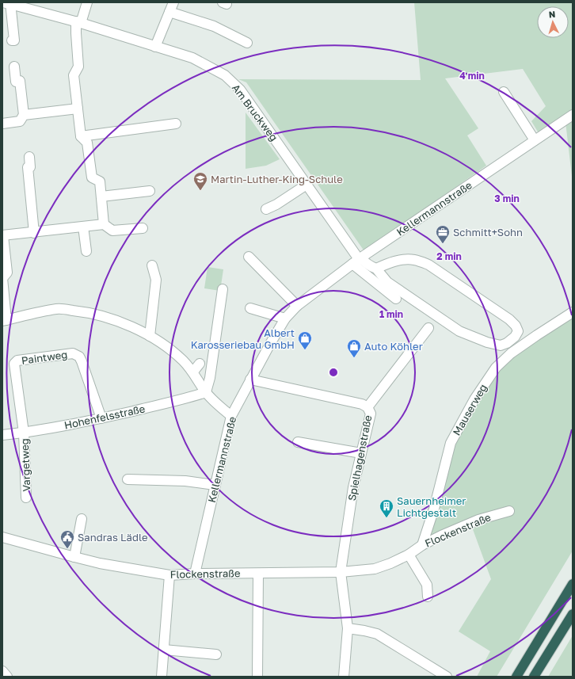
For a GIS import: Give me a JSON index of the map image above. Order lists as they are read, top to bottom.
{
  "streets": {
    "street": [
      "Am Bruckweg",
      "Kellermannstraße",
      "Paintweg",
      "Mauserweg",
      "Hohenfelsstraße",
      "Spielhagenstraße",
      "Vargetweg",
      "Flockenstraße"
    ]
  },
  "crossings": [
    ["Am Bruckweg", "Kellermannstraße"],
    ["Kellermannstraße", "Spielhagenstraße"],
    ["Kellermannstraße", "Flockenstraße"],
    ["Paintweg", "Hohenfelsstraße"],
    ["Paintweg", "Vargetweg"],
    ["Mauserweg", "Flockenstraße"],
    ["Hohenfelsstraße", "Vargetweg"],
    ["Spielhagenstraße", "Flockenstraße"]
  ],
  "places": {
    "school or university": ["Martin-Luther-King-Schule"],
    "office": ["Schmitt+Sohn"],
    "shop": ["Albert Karosseriebau GmbH", "Auto Köhler"],
    "building": ["Sauernheimer Lichtgestalt"],
    "public building": ["Sandras Lädle"]
  },
  "north": "top",
  "rings": [
    "4 min",
    "3 min",
    "2 min",
    "1 min"
  ]
}
